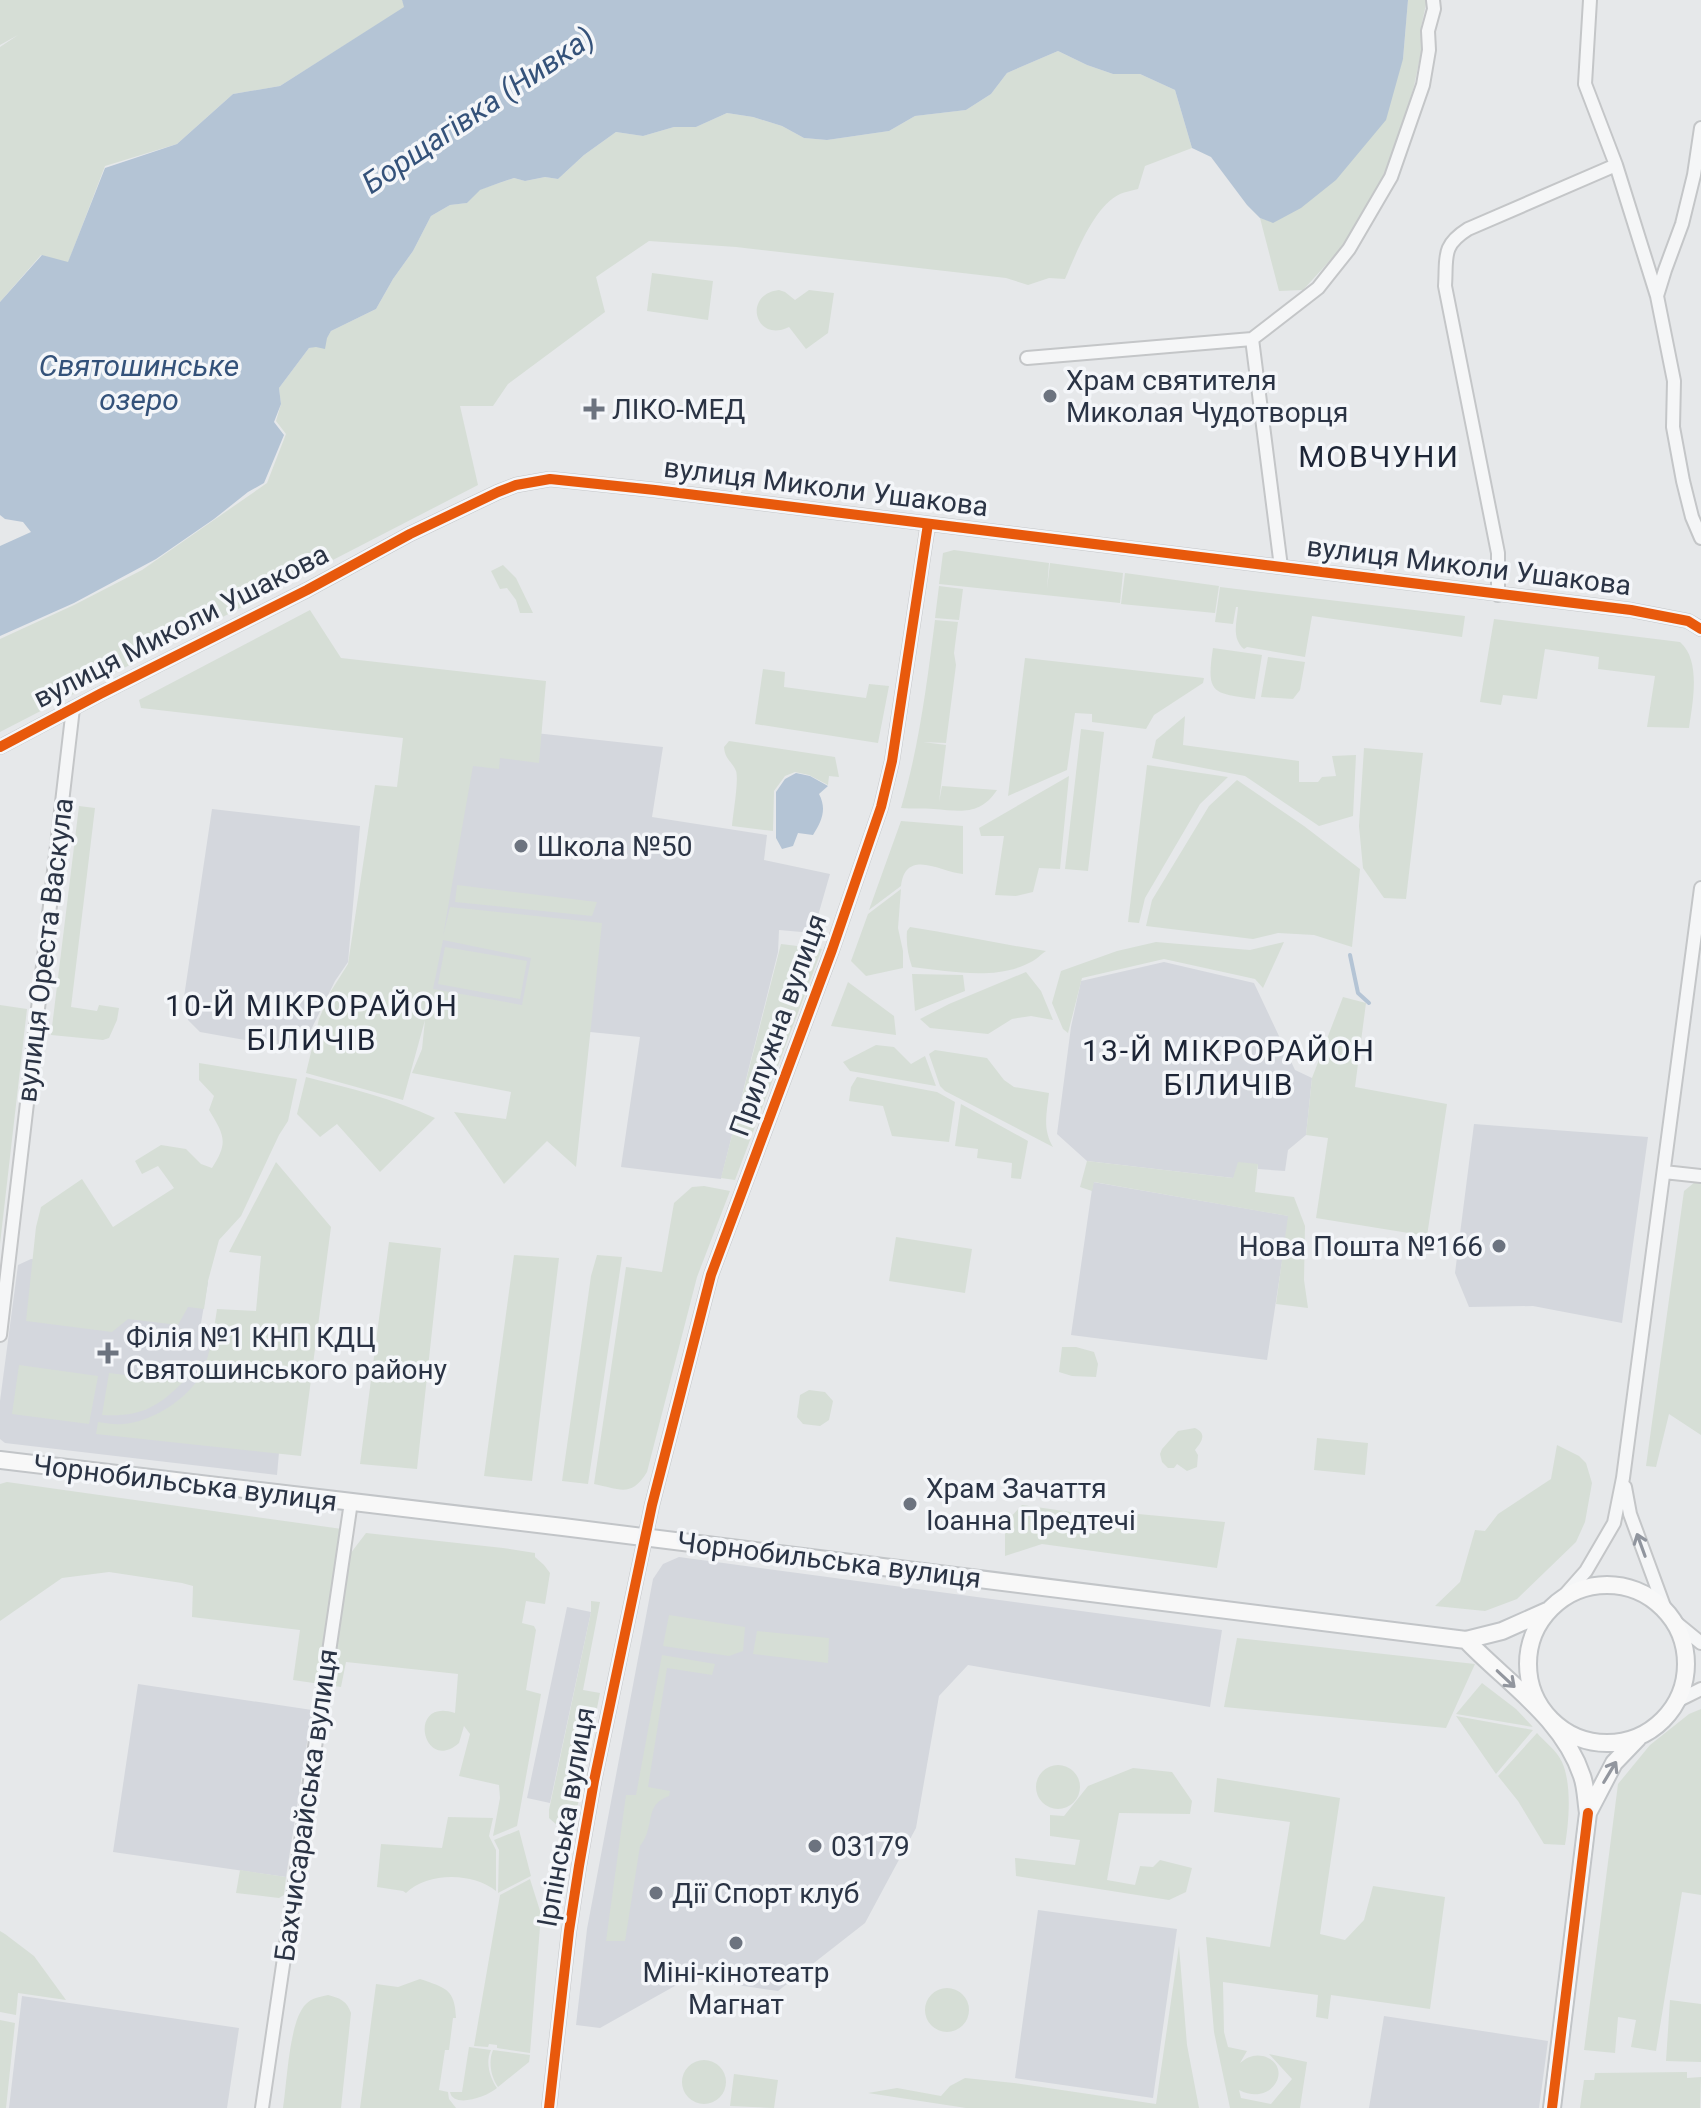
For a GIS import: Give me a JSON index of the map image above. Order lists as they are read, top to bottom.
{
  "streets": {
    "main road": ["Чорнобильська вулиця"],
    "street": [
      "вулиця Миколи Ушакова",
      "вулиця Ореста Васкула",
      "Прилужна вулиця",
      "Бахчисарайська вулиця",
      "Ірпінська вулиця"
    ]
  },
  "crossings": [
    ["вулиця Миколи Ушакова", "вулиця Ореста Васкула"],
    ["вулиця Миколи Ушакова", "Прилужна вулиця"],
    ["Прилужна вулиця", "Чорнобильська вулиця"],
    ["Прилужна вулиця", "Ірпінська вулиця"],
    ["Чорнобильська вулиця", "Бахчисарайська вулиця"],
    ["Чорнобильська вулиця", "Ірпінська вулиця"]
  ],
  "districts": ["МОВЧУНИ", "10-Й МІКРОРАЙОН БІЛИЧІВ", "13-Й МІКРОРАЙОН БІЛИЧІВ"],
  "water": ["Борщагівка (Нивка)", "Святошинське озеро"],
  "places": {
    "other": [
      "Храм святителя Миколая Чудотворця",
      "Школа №50",
      "Нова Пошта №166",
      "Храм Зачаття Іоанна Предтечі",
      "03179",
      "Дії Спорт клуб",
      "Міні-кінотеатр Магнат"
    ],
    "health": ["ЛІКО-МЕД", "Філія №1 КНП КДЦ Святошинського району"]
  }
}
